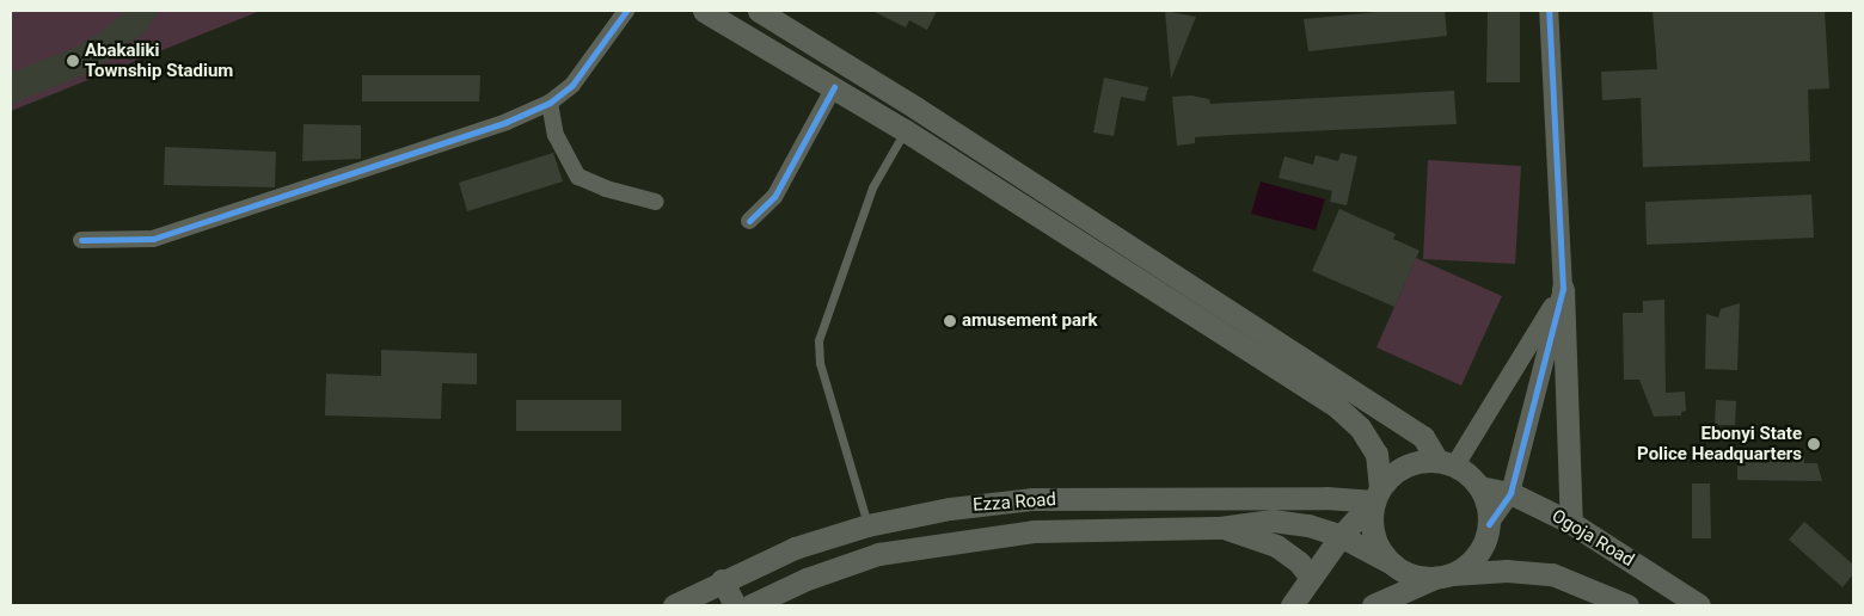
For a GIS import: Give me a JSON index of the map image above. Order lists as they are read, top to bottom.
{
  "streets": {
    "main road": ["Ezza Road", "Ogoja Road"]
  },
  "crossings": [
    ["Ezza Road", "Ogoja Road"]
  ],
  "places": ["Abakaliki Township Stadium", "amusement park", "Ebonyi State Police Headquarters"]
}
